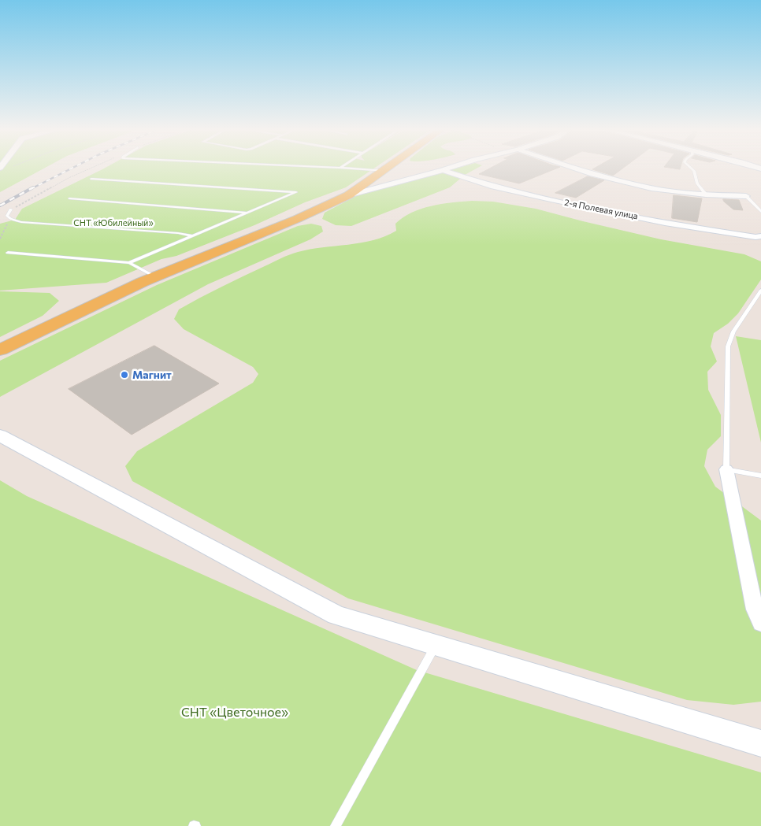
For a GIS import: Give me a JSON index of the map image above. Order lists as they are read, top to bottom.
{
  "streets": {
    "street": ["2-я Полевая улица"]
  },
  "parks": ["СНТ «Юбилейный»", "СНТ «Цветочное»"],
  "places": ["Магнит"]
}
